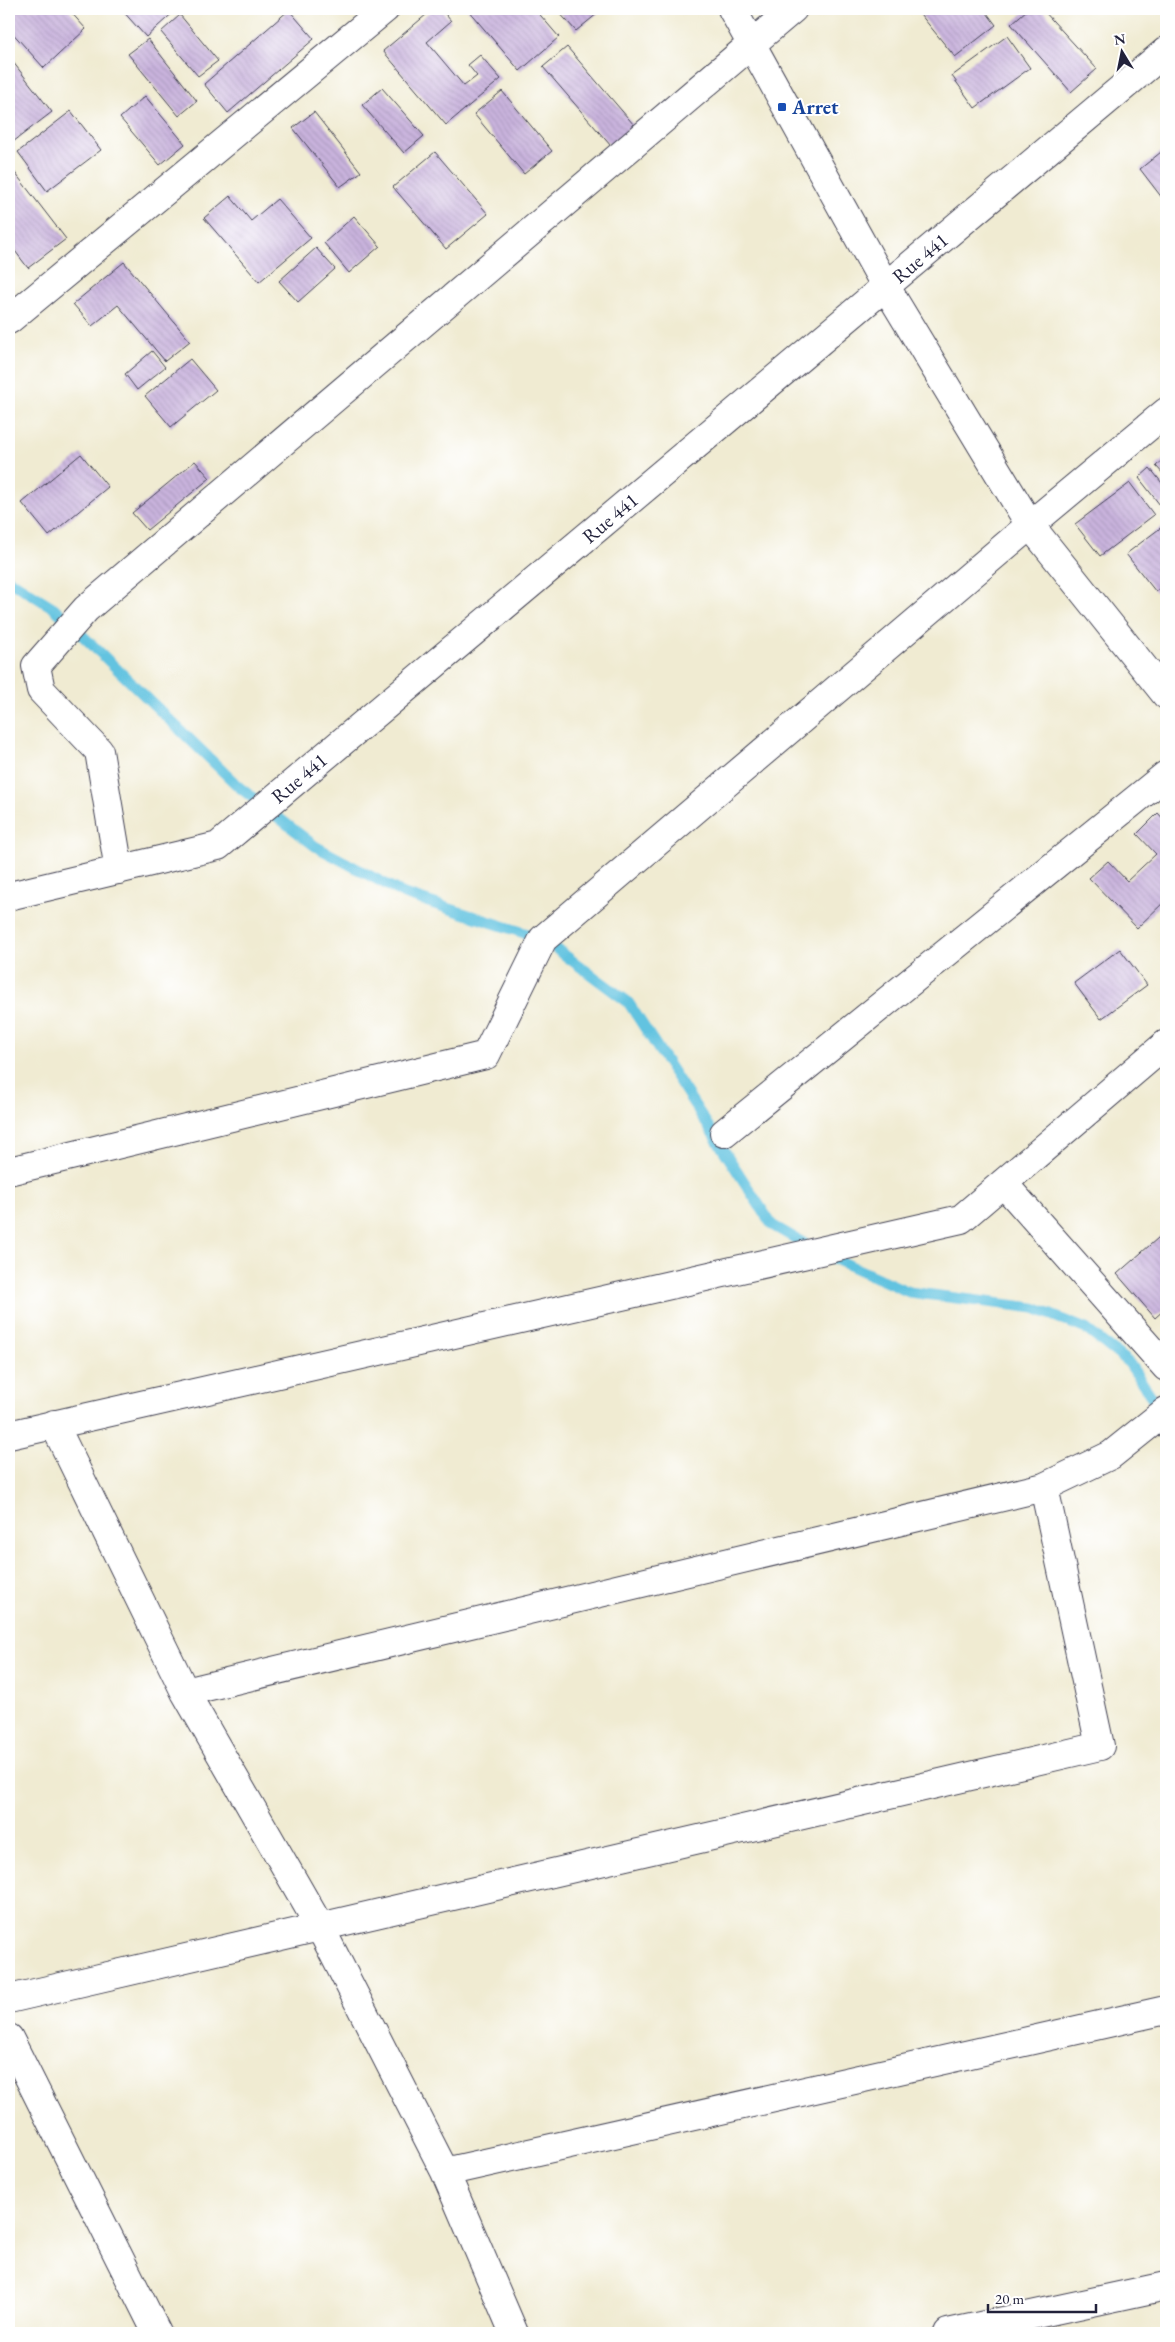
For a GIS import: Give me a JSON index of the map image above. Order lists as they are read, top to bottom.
{
  "streets": {
    "street": ["Rue 441"]
  },
  "places": {
    "transit": ["Arret"]
  },
  "scale_bar": "20 m",
  "north": "top"
}
